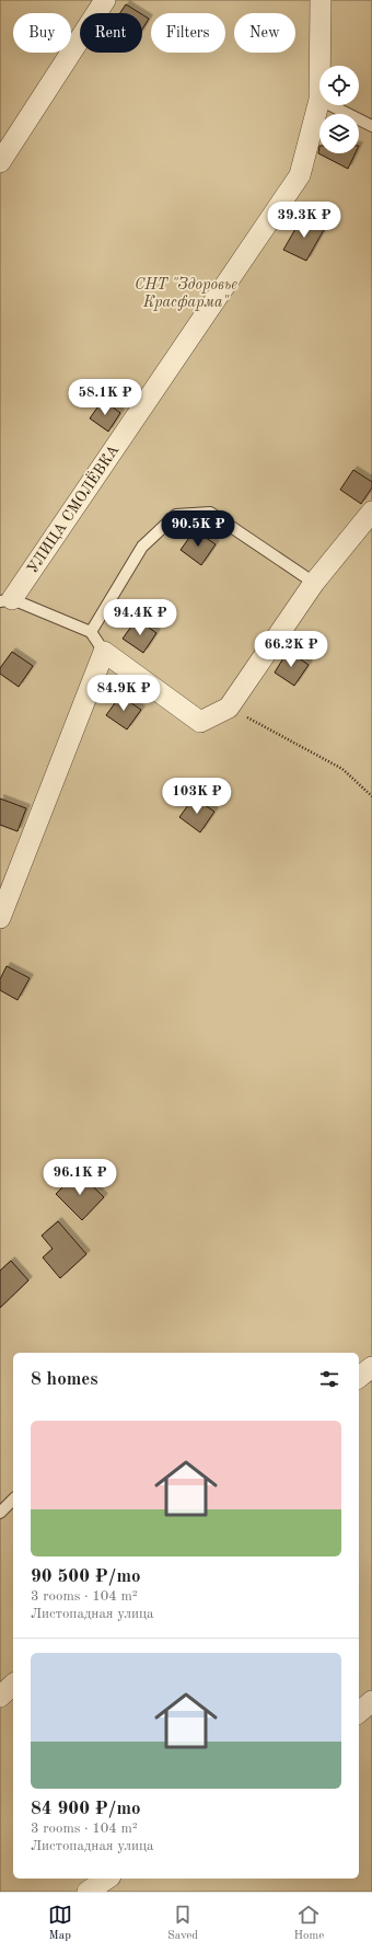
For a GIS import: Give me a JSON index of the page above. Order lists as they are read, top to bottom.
{
  "streets": {
    "street": ["УЛИЦА СМОЛЁВКА"]
  },
  "parks": ["СНТ \"Здоровье Красфарма\""],
  "page": {
    "chip": [
      "Buy",
      "Rent",
      "Filters",
      "New"
    ],
    "price": [
      "39.3K ₽",
      "58.1K ₽",
      "90.5K ₽",
      "94.4K ₽",
      "66.2K ₽",
      "84.9K ₽",
      "103K ₽",
      "96.1K ₽"
    ],
    "heading": "8 homes",
    "list": [
      {
        "name": "90 500 ₽/mo",
        "note": "3 rooms · 104 m² · Листопадная улица"
      },
      {
        "name": "84 900 ₽/mo",
        "note": "3 rooms · 104 m² · Листопадная улица"
      }
    ],
    "tabs": ["Map", "Saved", "Home"]
  }
}
